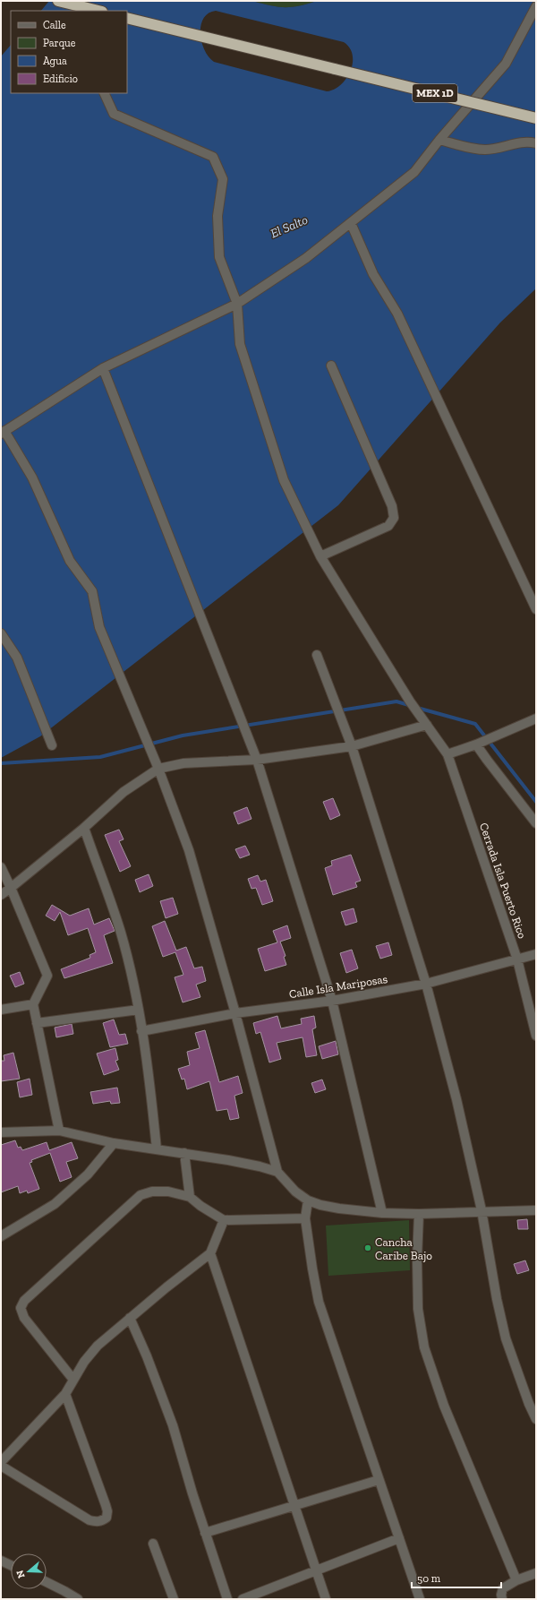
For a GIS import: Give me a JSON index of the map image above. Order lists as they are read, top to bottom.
{
  "streets": {
    "highway": ["MEX 1D"],
    "street": ["Cerrada Isla Puerto Rico", "Calle Isla Mariposas"]
  },
  "crossings": [
    ["Cerrada Isla Puerto Rico", "Calle Isla Mariposas"]
  ],
  "water": ["El Salto"],
  "places": ["Cancha Caribe Bajo"],
  "legend": [
    "Calle",
    "Parque",
    "Agua",
    "Edificio"
  ],
  "scale_bar": "50 m",
  "north": "left"
}
